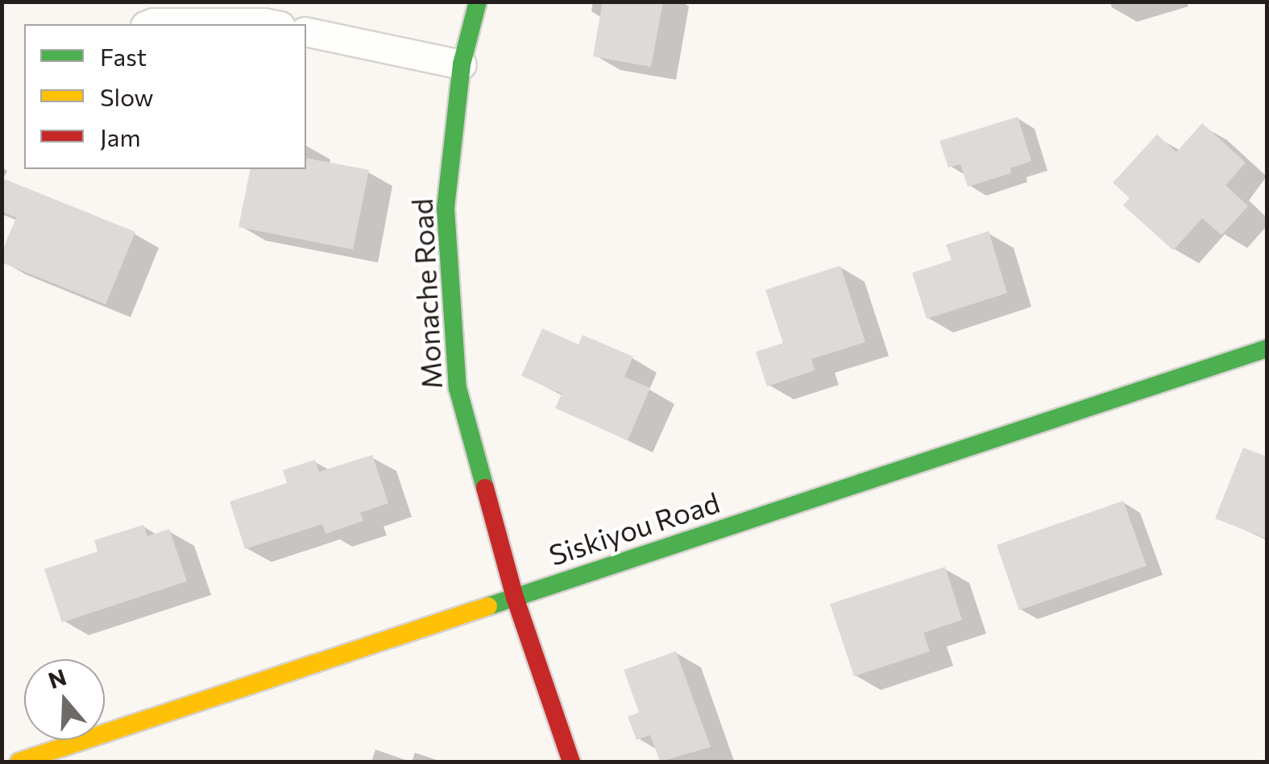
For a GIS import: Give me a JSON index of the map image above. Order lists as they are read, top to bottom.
{
  "streets": {
    "street": ["Monache Road", "Siskiyou Road"]
  },
  "crossings": [
    ["Monache Road", "Siskiyou Road"]
  ],
  "legend": ["Fast", "Slow", "Jam"],
  "north": "top"
}
